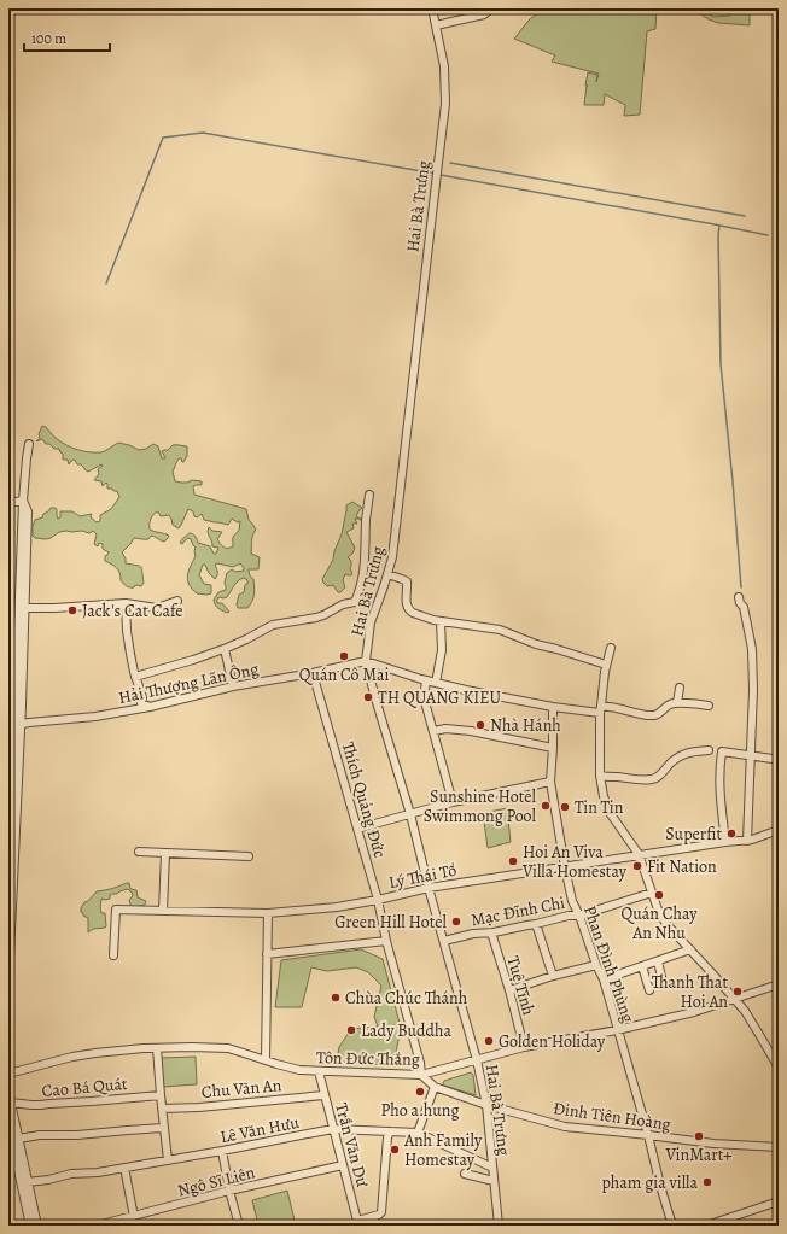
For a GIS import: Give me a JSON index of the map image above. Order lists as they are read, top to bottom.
{
  "streets": {
    "street": [
      "Hai Bà Trưng",
      "Hải Thượng Lãn Ông",
      "Thích Quảng Đức",
      "Lý Thái Tổ",
      "Mạc Đĩnh Chi",
      "Phan Đình Phùng",
      "Tuệ Tĩnh",
      "Tôn Đức Thắng",
      "Cao Bá Quát",
      "Chu Văn An",
      "Đinh Tiên Hoàng",
      "Lê Văn Hưu",
      "Trần Văn Dư",
      "Ngô Sĩ Liên"
    ]
  },
  "crossings": [
    ["Hai Bà Trưng", "Hải Thượng Lãn Ông"],
    ["Hai Bà Trưng", "Lý Thái Tổ"],
    ["Hai Bà Trưng", "Mạc Đĩnh Chi"],
    ["Hai Bà Trưng", "Tôn Đức Thắng"],
    ["Hai Bà Trưng", "Đinh Tiên Hoàng"],
    ["Hai Bà Trưng", "Lê Văn Hưu"],
    ["Hải Thượng Lãn Ông", "Thích Quảng Đức"],
    ["Thích Quảng Đức", "Lý Thái Tổ"],
    ["Thích Quảng Đức", "Tôn Đức Thắng"],
    ["Thích Quảng Đức", "Đinh Tiên Hoàng"],
    ["Lý Thái Tổ", "Phan Đình Phùng"],
    ["Mạc Đĩnh Chi", "Phan Đình Phùng"],
    ["Mạc Đĩnh Chi", "Tuệ Tĩnh"],
    ["Phan Đình Phùng", "Tôn Đức Thắng"],
    ["Phan Đình Phùng", "Đinh Tiên Hoàng"],
    ["Tuệ Tĩnh", "Tôn Đức Thắng"],
    ["Tôn Đức Thắng", "Đinh Tiên Hoàng"],
    ["Tôn Đức Thắng", "Trần Văn Dư"],
    ["Chu Văn An", "Trần Văn Dư"],
    ["Lê Văn Hưu", "Trần Văn Dư"],
    ["Trần Văn Dư", "Ngô Sĩ Liên"]
  ],
  "places": [
    "Jack's Cat Cafe",
    "Quán Cô Mai",
    "TH QUANG KIEU",
    "Nhà Hánh",
    "Sunshine Hotel Swimmong Pool",
    "Tin Tin",
    "Superfit",
    "Hoi An Viva Villa Homestay",
    "Fit Nation",
    "Quán Chay An Nhu",
    "Green Hill Hotel",
    "Thanh That Hoi An",
    "Chùa Chúc Thánh",
    "Lady Buddha",
    "Golden Holiday",
    "Pho a.hung",
    "VinMart+",
    "Anh Family Homestay",
    "pham gia villa"
  ],
  "scale_bar": "100 m"
}
